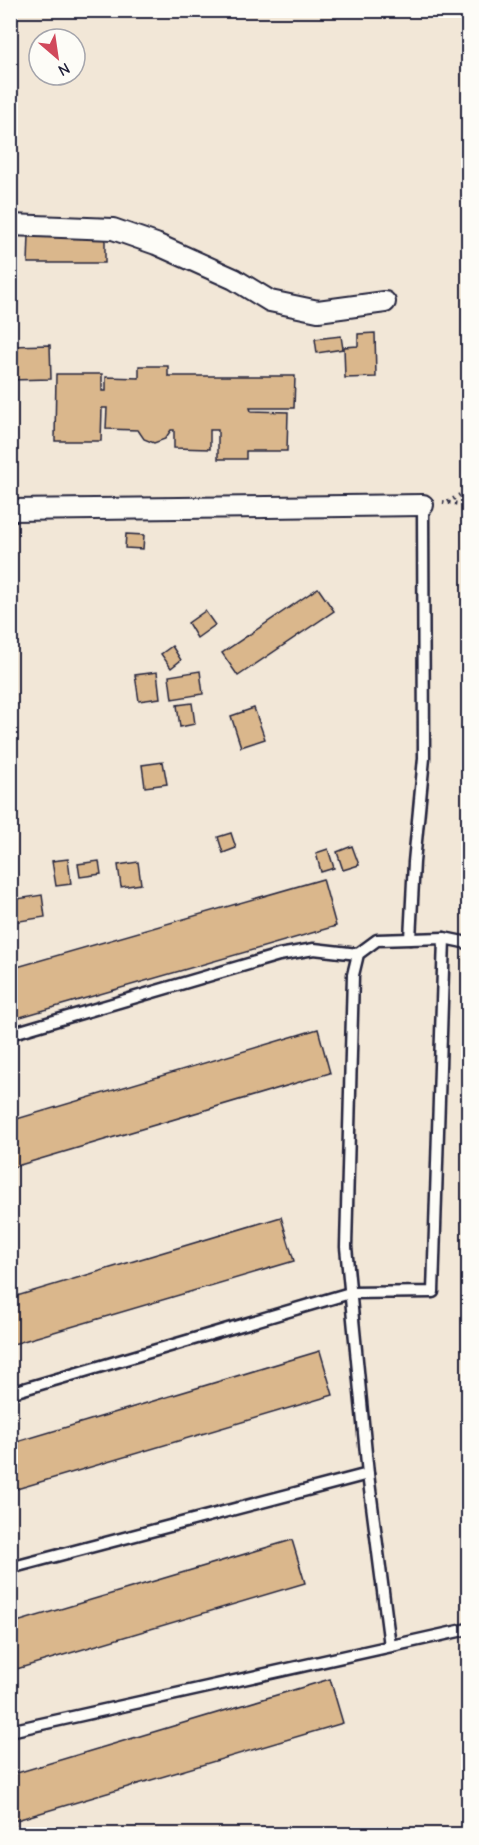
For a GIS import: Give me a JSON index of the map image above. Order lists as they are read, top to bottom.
{
  "north": "bottom right"
}
